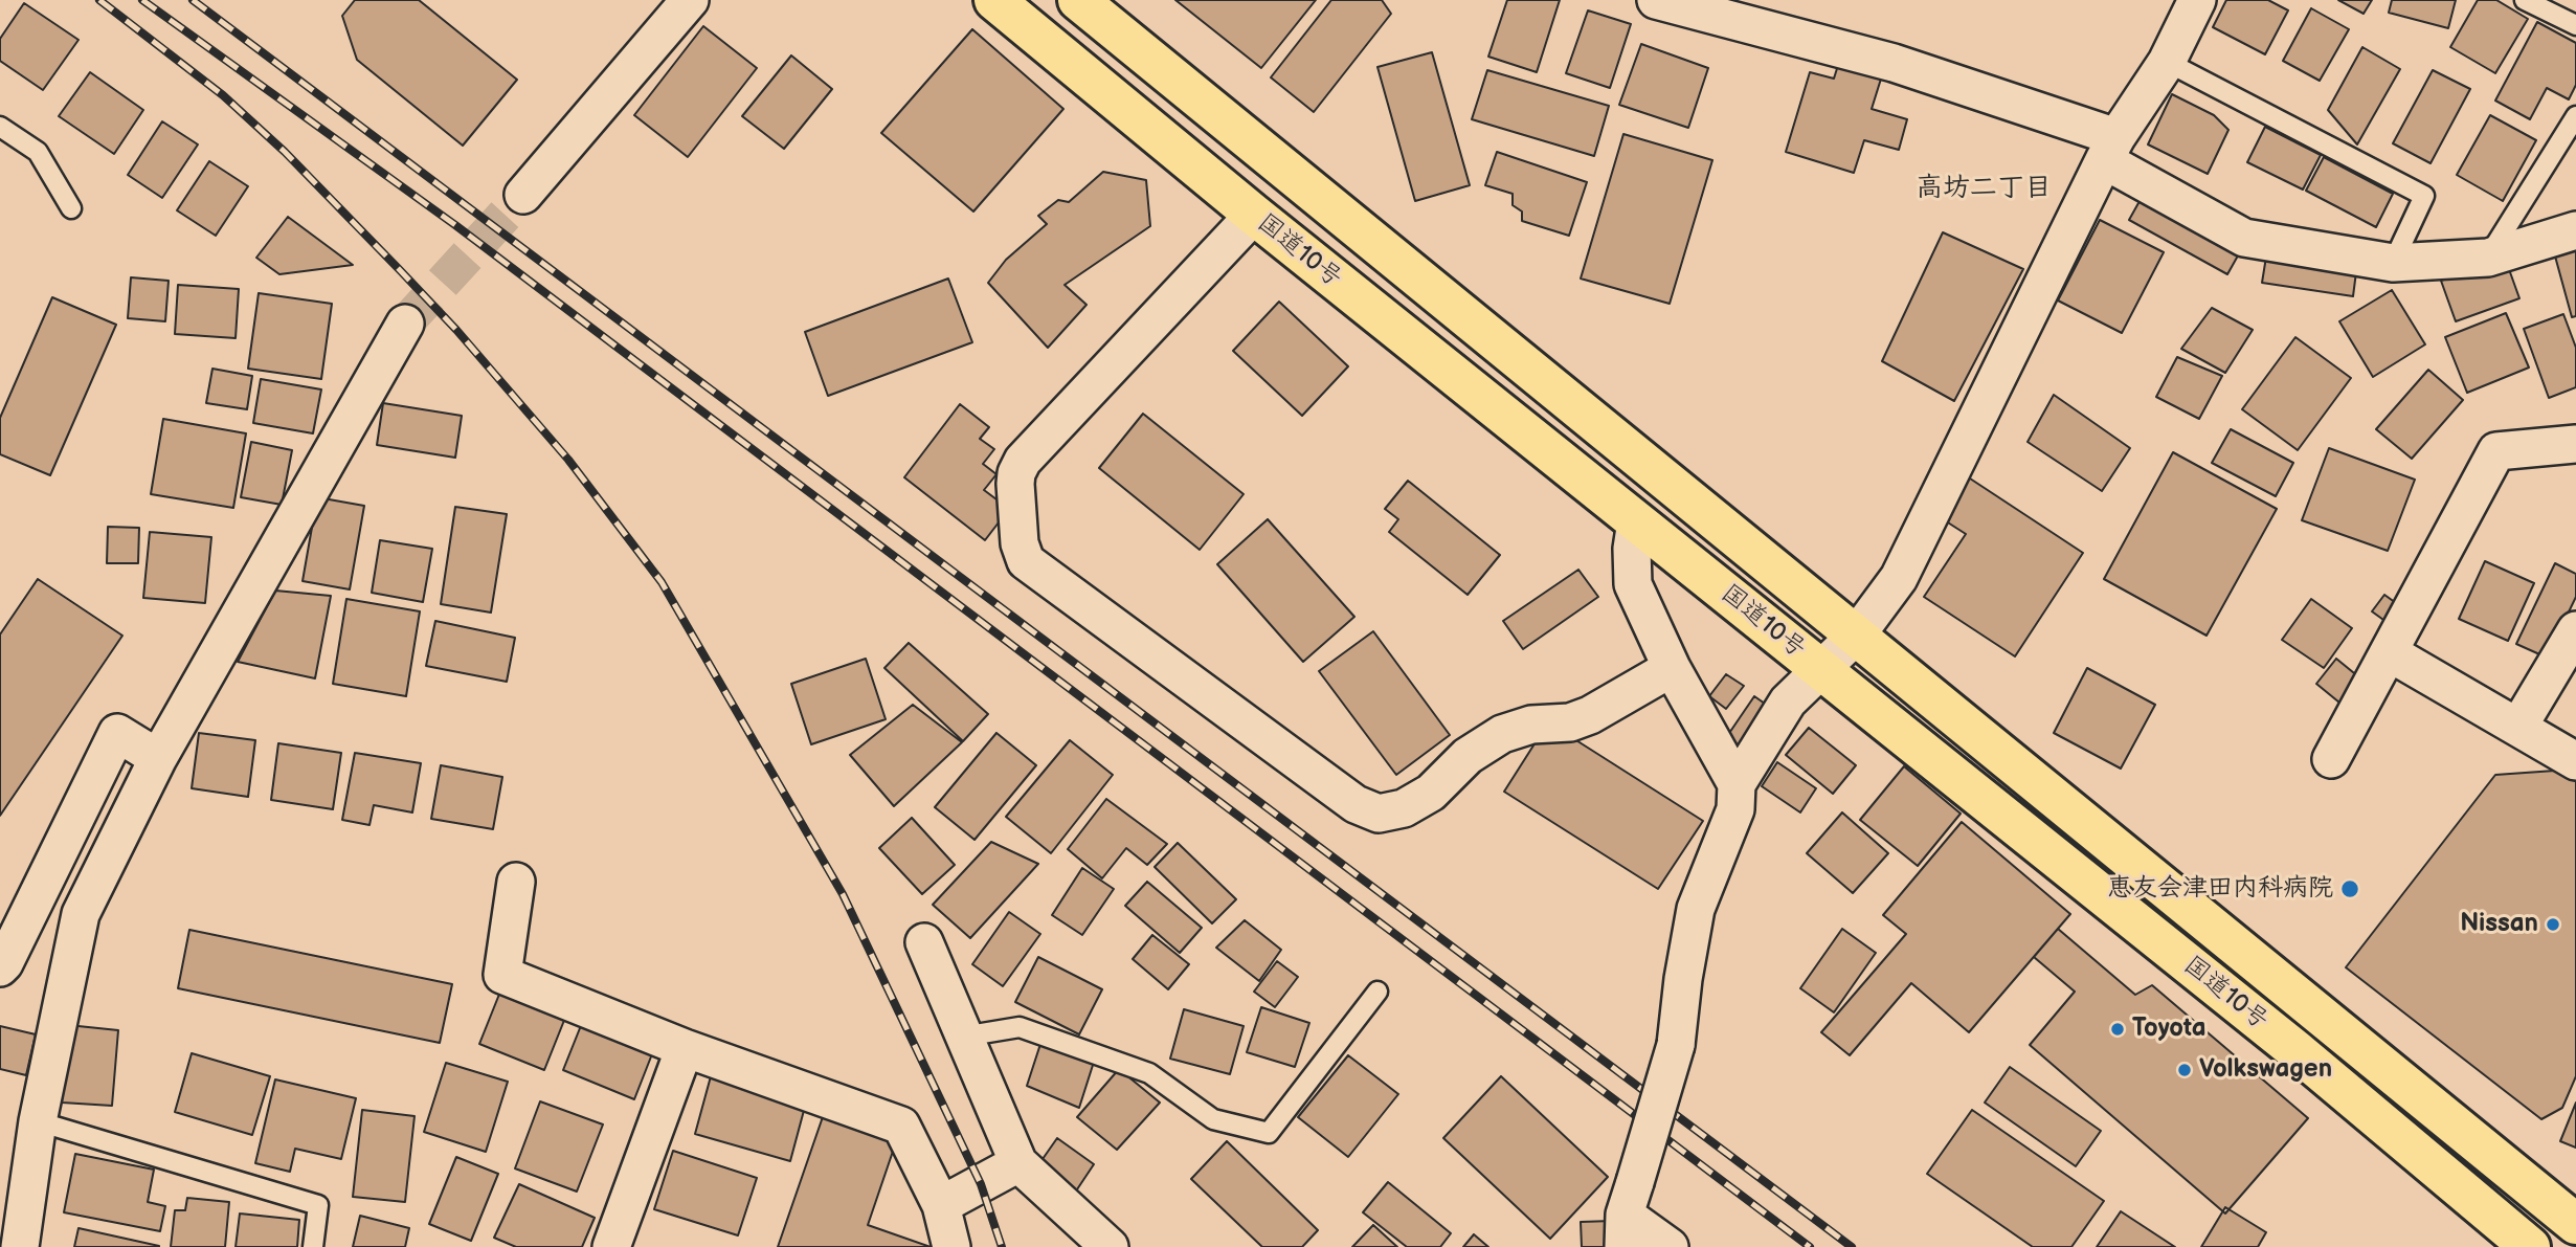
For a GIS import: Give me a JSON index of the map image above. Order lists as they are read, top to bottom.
{
  "streets": {
    "highway": ["国道10号"]
  },
  "districts": ["高坊二丁目"],
  "places": [
    "恵友会津田内科病院",
    "Nissan",
    "Toyota",
    "Volkswagen"
  ]
}
